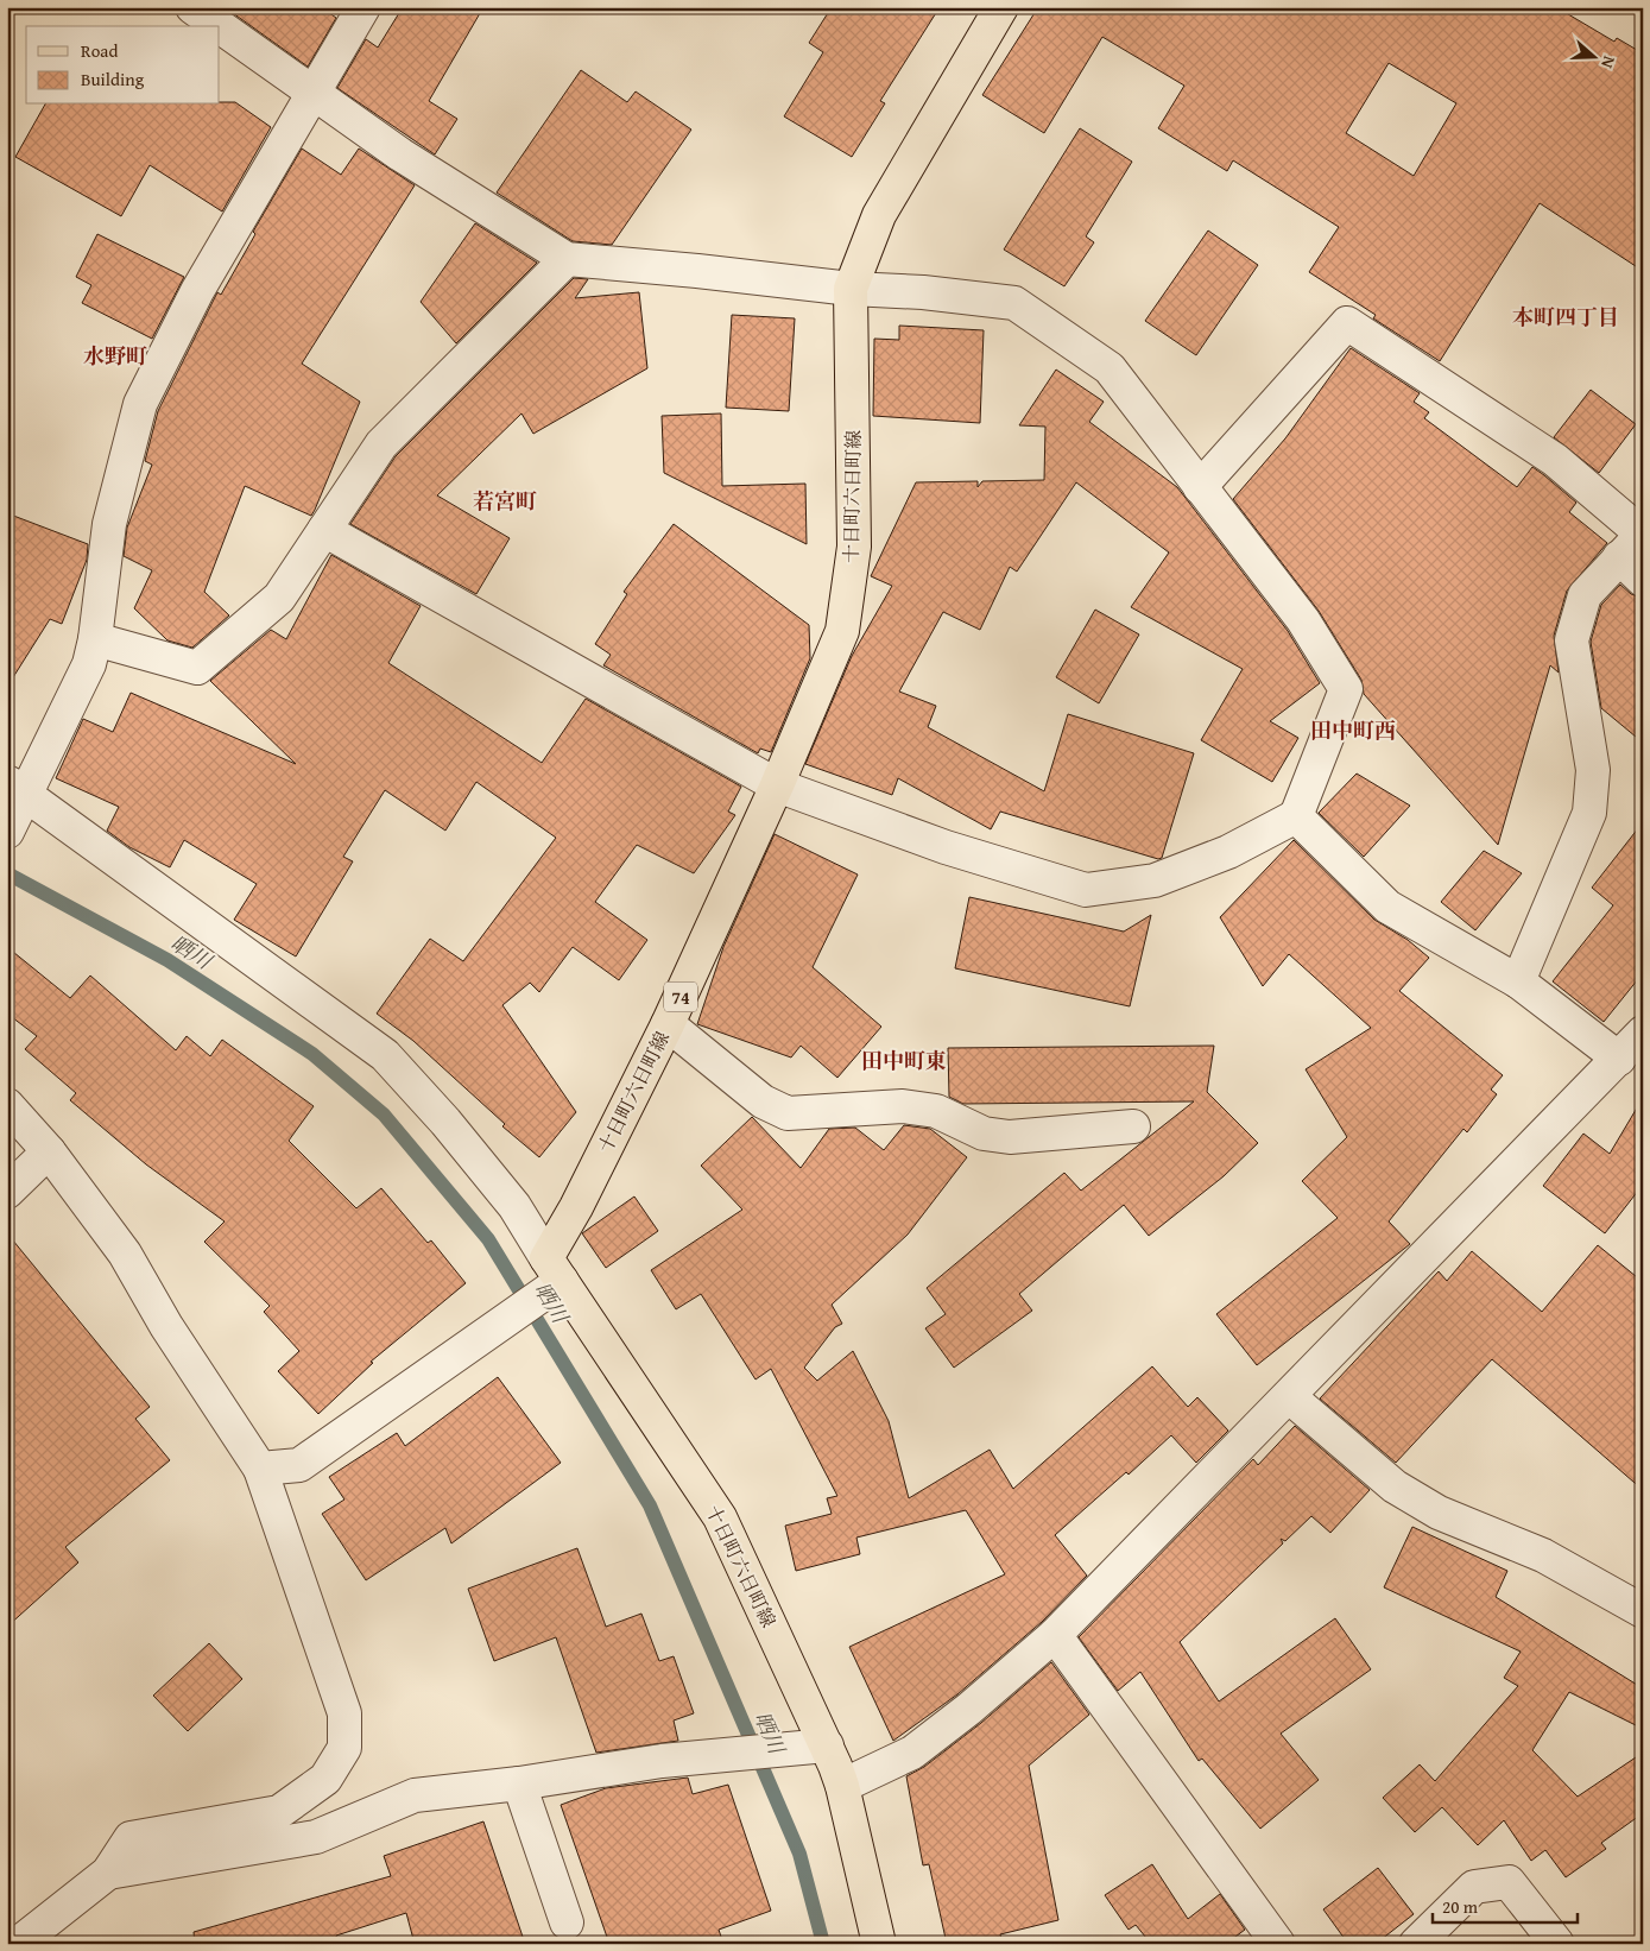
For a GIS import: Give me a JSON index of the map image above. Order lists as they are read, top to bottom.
{
  "streets": {
    "main road": ["十日町六日町線", "74"]
  },
  "districts": [
    "本町四丁目",
    "水野町",
    "若宮町",
    "田中町西",
    "田中町東"
  ],
  "water": ["晒川"],
  "legend": ["Road", "Building"],
  "scale_bar": "20 m",
  "north": "right"
}
